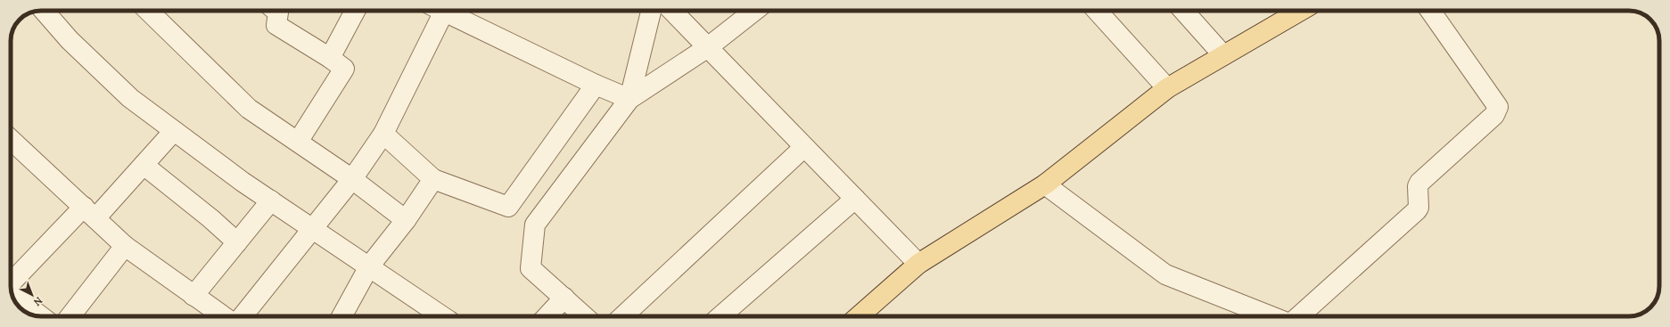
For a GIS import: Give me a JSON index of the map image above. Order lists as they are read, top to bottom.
{
  "north": "bottom right"
}
